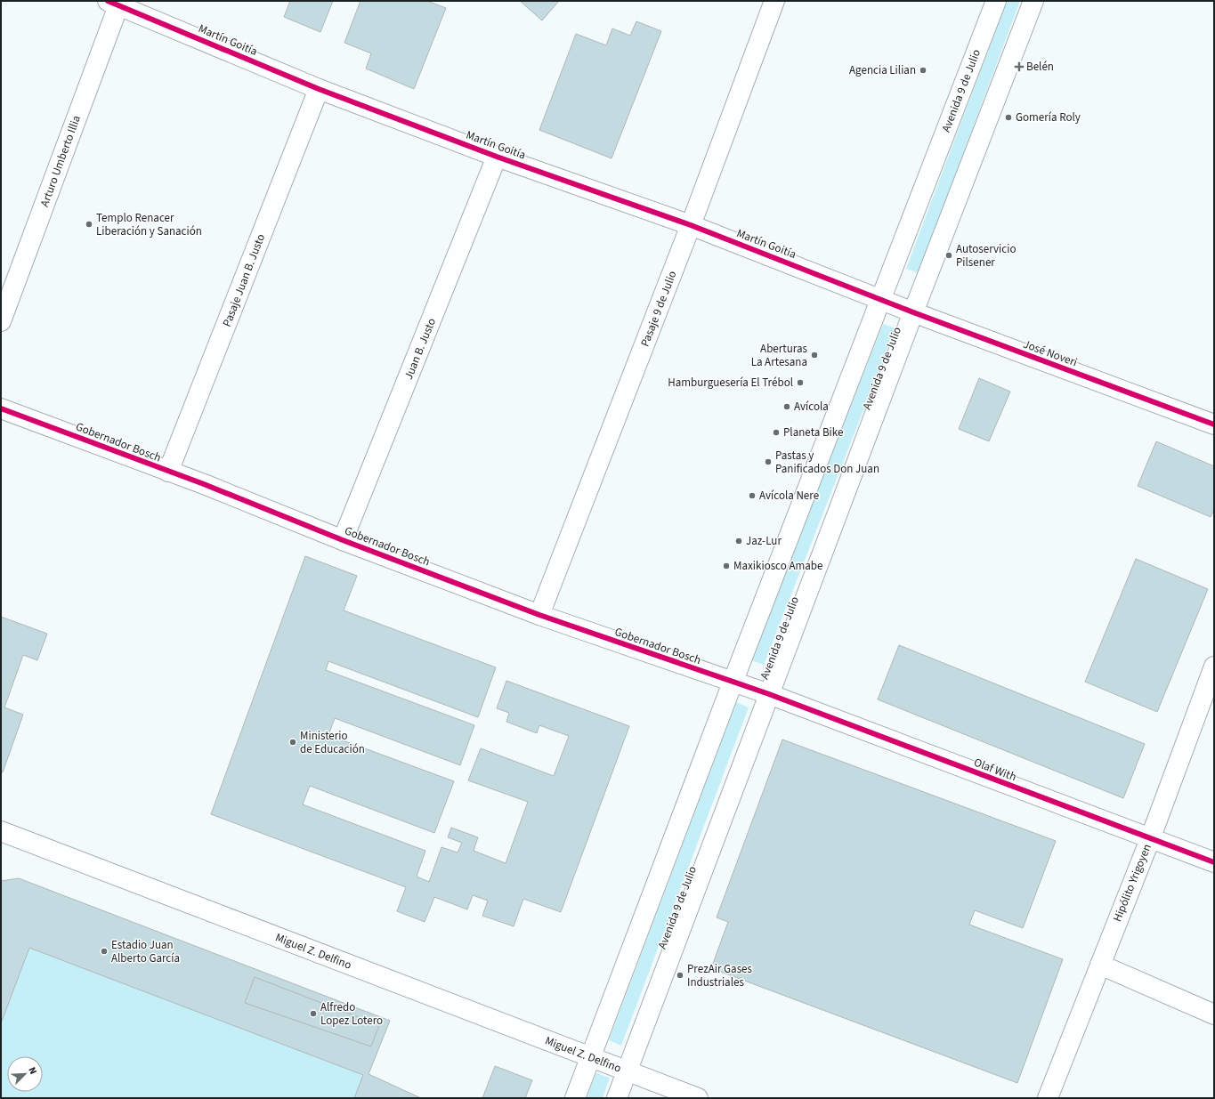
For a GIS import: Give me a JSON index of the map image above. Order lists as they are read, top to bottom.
{
  "streets": {
    "street": [
      "Martín Goitía",
      "Avenida 9 de Julio",
      "Arturo Umberto Illia",
      "Pasaje Juan B. Justo",
      "Pasaje 9 de Julio",
      "Juan B. Justo",
      "José Noveri",
      "Gobernador Bosch",
      "Olaf With",
      "Hipólito Yrigoyen",
      "Miguel Z. Delfino"
    ]
  },
  "crossings": [
    ["Martín Goitía", "Avenida 9 de Julio"],
    ["Martín Goitía", "Arturo Umberto Illia"],
    ["Martín Goitía", "Pasaje Juan B. Justo"],
    ["Martín Goitía", "Pasaje 9 de Julio"],
    ["Martín Goitía", "Juan B. Justo"],
    ["Martín Goitía", "José Noveri"],
    ["Avenida 9 de Julio", "José Noveri"],
    ["Avenida 9 de Julio", "Gobernador Bosch"],
    ["Avenida 9 de Julio", "Olaf With"],
    ["Avenida 9 de Julio", "Miguel Z. Delfino"],
    ["Pasaje Juan B. Justo", "Gobernador Bosch"],
    ["Pasaje 9 de Julio", "Gobernador Bosch"],
    ["Juan B. Justo", "Gobernador Bosch"],
    ["Gobernador Bosch", "Olaf With"],
    ["Olaf With", "Hipólito Yrigoyen"]
  ],
  "places": {
    "health": ["Belén"],
    "other": [
      "Agencia Lilian",
      "Gomería Roly",
      "Templo Renacer Liberación y Sanación",
      "Autoservicio Pilsener",
      "Aberturas La Artesana",
      "Hamburguesería El Trébol",
      "Avícola",
      "Planeta Bike",
      "Pastas y Panificados Don Juan",
      "Avícola Nere",
      "Jaz-Lur",
      "Maxikiosco Amabe",
      "Ministerio de Educación",
      "Estadio Juan Alberto García",
      "PrezAir Gases Industriales",
      "Alfredo Lopez Lotero"
    ]
  },
  "north": "top right"
}
